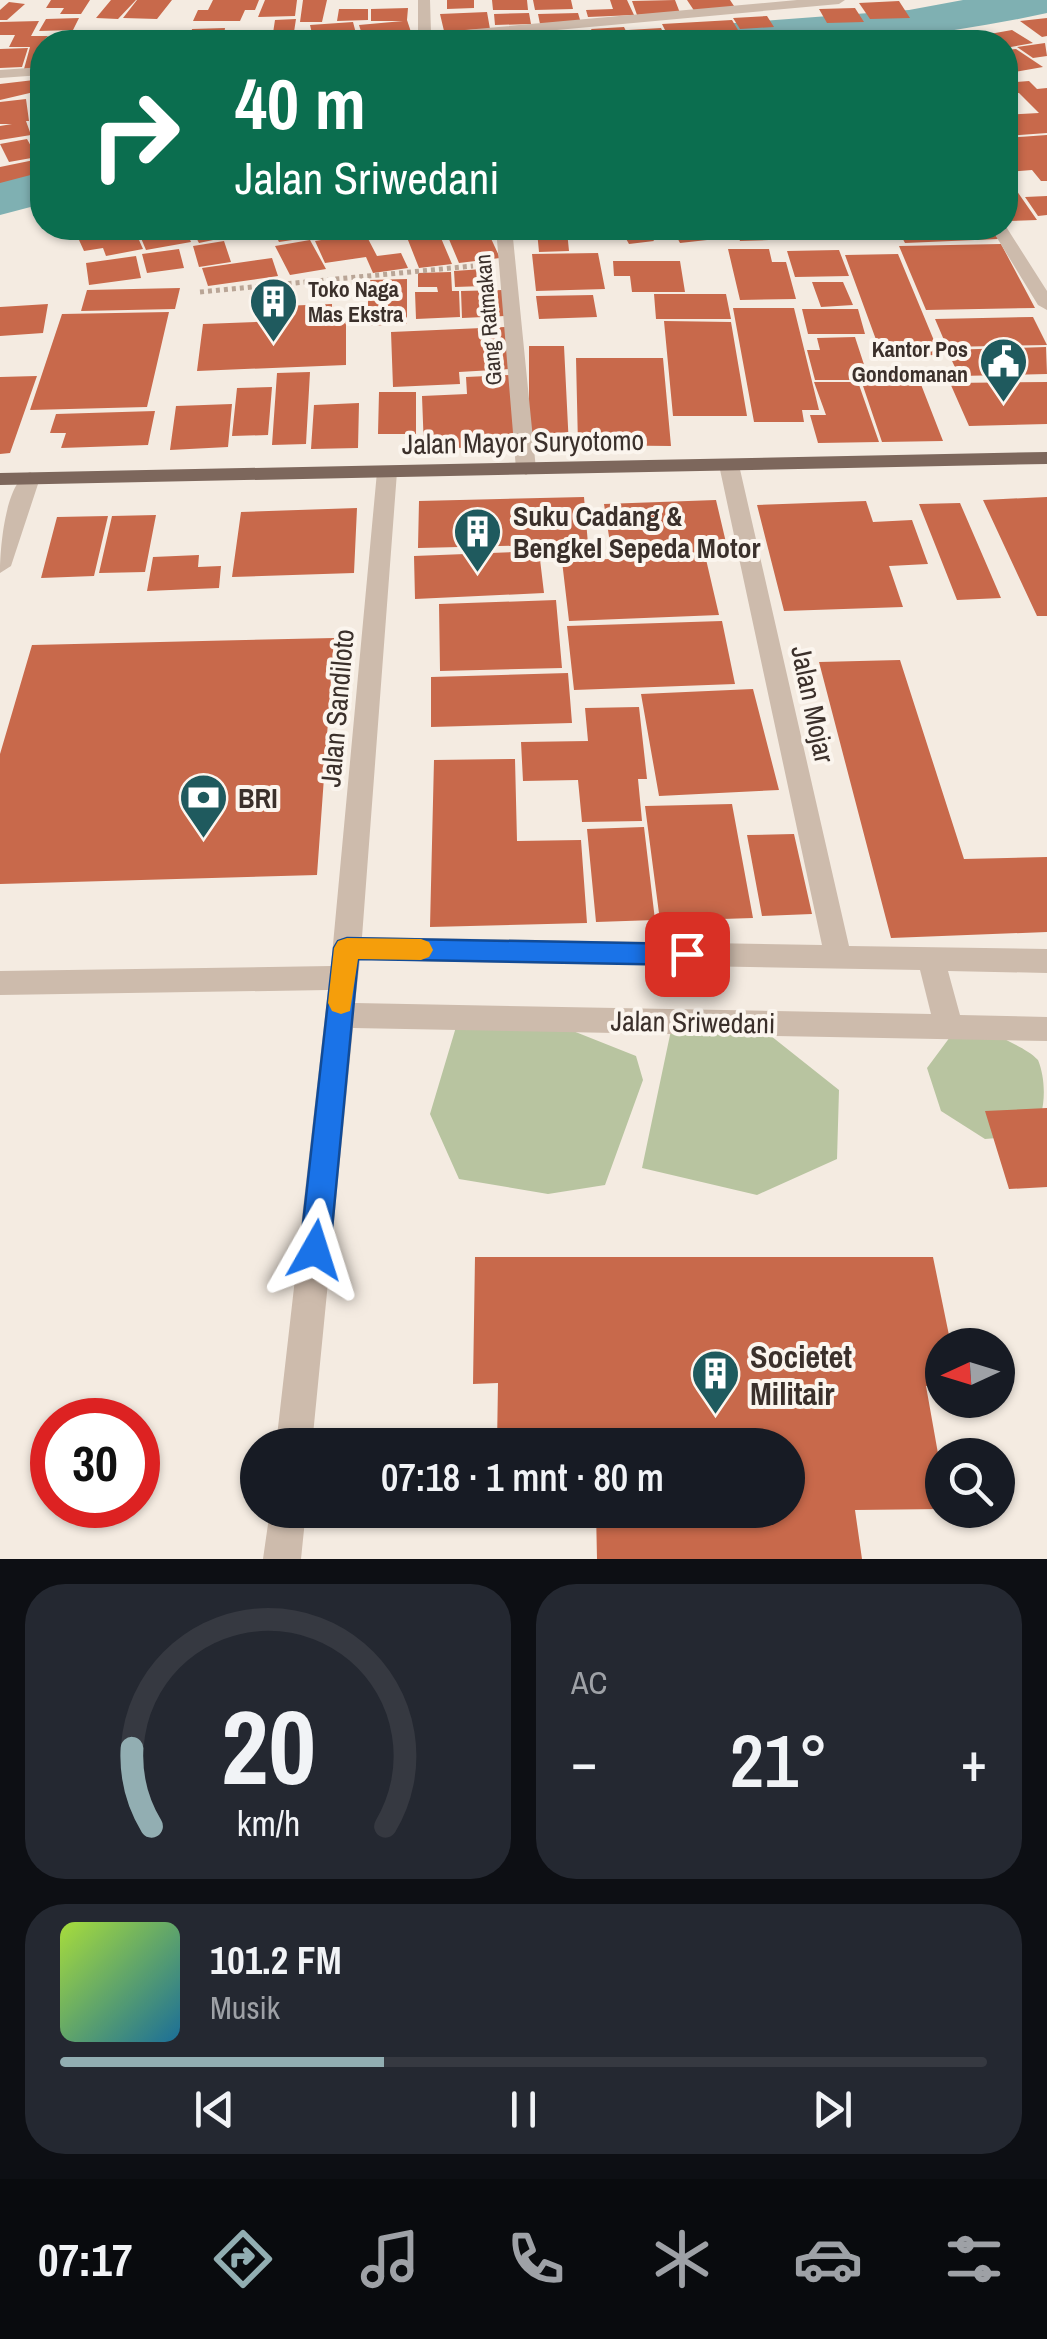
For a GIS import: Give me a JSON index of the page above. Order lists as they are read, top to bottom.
{
  "streets": {
    "main road": ["Jalan Mayor Suryotomo"],
    "street": [
      "Gang Ratmakan",
      "Jalan Mojar",
      "Jalan Sandiloto",
      "Jalan Sriwedani"
    ]
  },
  "crossings": [
    ["Gang Ratmakan", "Jalan Mayor Suryotomo"],
    ["Jalan Mayor Suryotomo", "Jalan Mojar"],
    ["Jalan Mayor Suryotomo", "Jalan Sandiloto"],
    ["Jalan Sandiloto", "Jalan Sriwedani"]
  ],
  "places": {
    "building": ["Toko Naga Mas Ekstra", "Suku Cadang & Bengkel Sepeda Motor", "Societet Militair"],
    "public building": ["Kantor Pos Gondomanan"],
    "bank": ["BRI"]
  },
  "north": "left",
  "page": {
    "turn": ["40 m", "Jalan Sriwedani"],
    "limit": "30",
    "trip": "07:18 · 1 mnt · 80 m",
    "tile": "AC",
    "heat": ["−", "21°", "+"],
    "song": ["101.2 FM", "Musik"],
    "tabs": "07:17",
    "gauge": ["20", "km/h"]
  }
}
